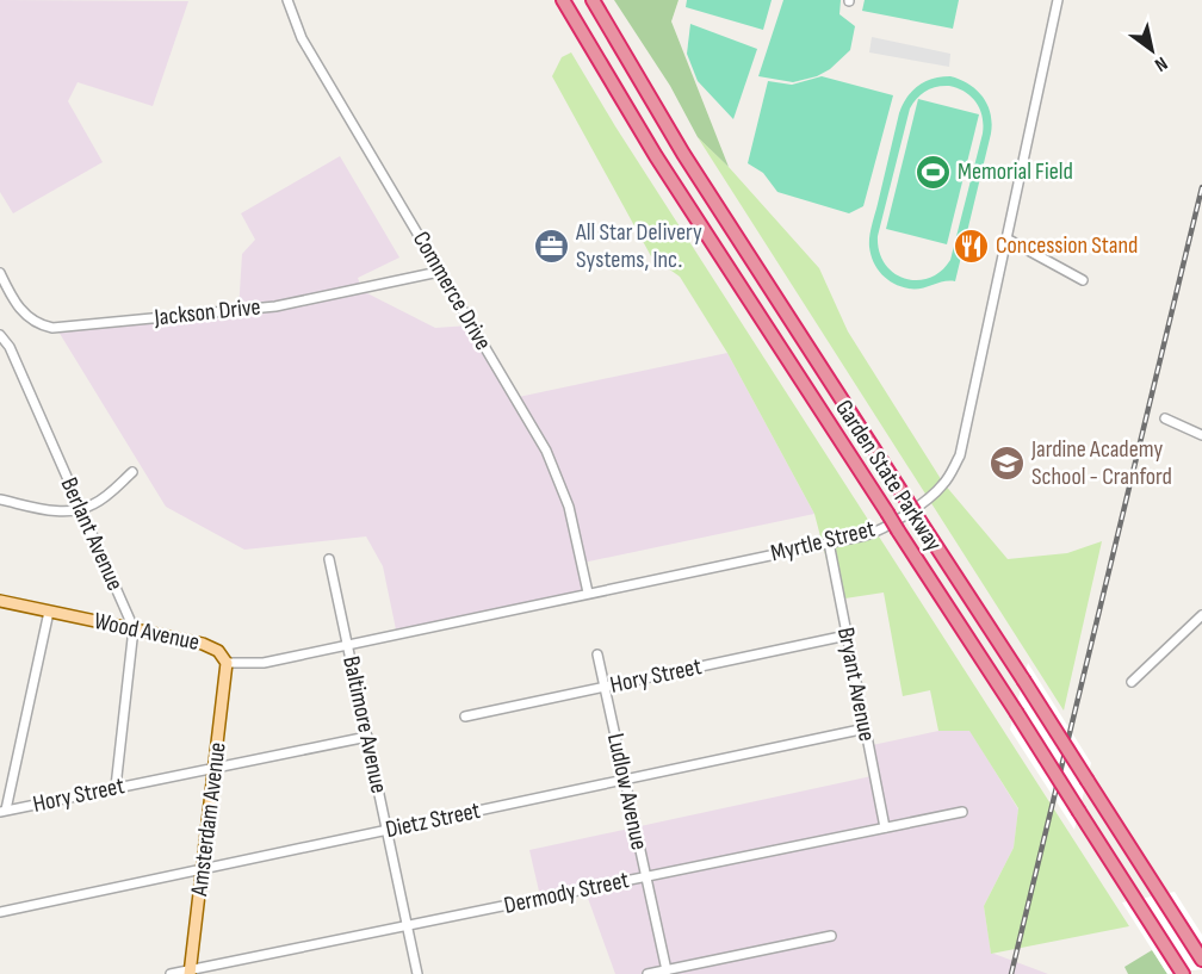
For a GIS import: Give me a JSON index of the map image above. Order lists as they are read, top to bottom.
{
  "streets": {
    "highway": ["Garden State Parkway"],
    "main road": ["Wood Avenue", "Amsterdam Avenue"],
    "street": [
      "Commerce Drive",
      "Jackson Drive",
      "Berlant Avenue",
      "Myrtle Street",
      "Hory Street",
      "Bryant Avenue",
      "Baltimore Avenue",
      "Ludlow Avenue",
      "Dietz Street",
      "Dermody Street"
    ]
  },
  "crossings": [
    ["Commerce Drive", "Jackson Drive"],
    ["Commerce Drive", "Myrtle Street"],
    ["Berlant Avenue", "Wood Avenue"],
    ["Berlant Avenue", "Hory Street"],
    ["Myrtle Street", "Wood Avenue"],
    ["Myrtle Street", "Bryant Avenue"],
    ["Myrtle Street", "Baltimore Avenue"],
    ["Wood Avenue", "Amsterdam Avenue"],
    ["Hory Street", "Bryant Avenue"],
    ["Hory Street", "Baltimore Avenue"],
    ["Hory Street", "Ludlow Avenue"],
    ["Hory Street", "Amsterdam Avenue"],
    ["Bryant Avenue", "Dietz Street"],
    ["Bryant Avenue", "Dermody Street"],
    ["Baltimore Avenue", "Dietz Street"],
    ["Baltimore Avenue", "Dermody Street"],
    ["Ludlow Avenue", "Dietz Street"],
    ["Ludlow Avenue", "Dermody Street"],
    ["Amsterdam Avenue", "Dietz Street"],
    ["Amsterdam Avenue", "Dermody Street"]
  ],
  "places": {
    "sports": ["Memorial Field"],
    "office": ["All Star Delivery Systems, Inc."],
    "restaurant": ["Concession Stand"],
    "school or university": ["Jardine Academy School - Cranford"]
  },
  "north": "bottom right"
}
